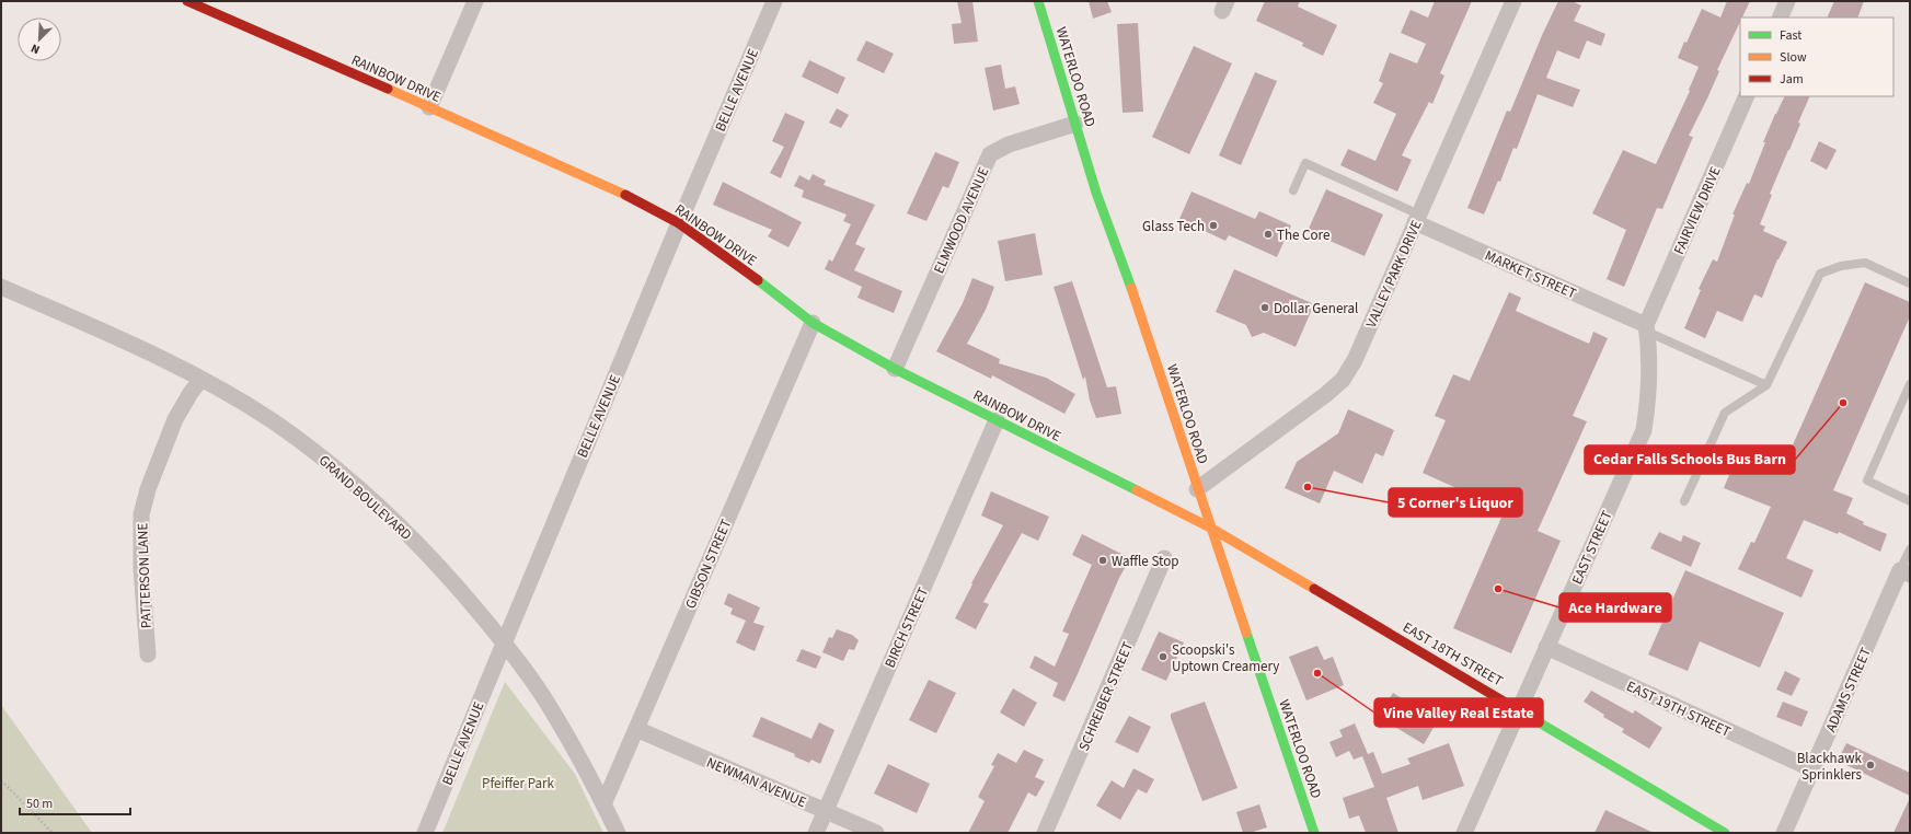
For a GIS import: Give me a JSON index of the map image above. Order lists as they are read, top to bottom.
{
  "streets": {
    "main road": ["WATERLOO ROAD", "RAINBOW DRIVE", "EAST 18TH STREET"],
    "street": [
      "BELLE AVENUE",
      "FAIRVIEW DRIVE",
      "ELMWOOD AVENUE",
      "VALLEY PARK DRIVE",
      "MARKET STREET",
      "GRAND BOULEVARD",
      "EAST STREET",
      "GIBSON STREET",
      "PATTERSON LANE",
      "BIRCH STREET",
      "ADAMS STREET",
      "SCHREIBER STREET",
      "EAST 19TH STREET",
      "NEWMAN AVENUE"
    ]
  },
  "crossings": [
    ["WATERLOO ROAD", "RAINBOW DRIVE"],
    ["WATERLOO ROAD", "ELMWOOD AVENUE"],
    ["WATERLOO ROAD", "VALLEY PARK DRIVE"],
    ["WATERLOO ROAD", "EAST 18TH STREET"],
    ["RAINBOW DRIVE", "BELLE AVENUE"],
    ["RAINBOW DRIVE", "ELMWOOD AVENUE"],
    ["RAINBOW DRIVE", "GIBSON STREET"],
    ["RAINBOW DRIVE", "BIRCH STREET"],
    ["RAINBOW DRIVE", "EAST 18TH STREET"],
    ["BELLE AVENUE", "GRAND BOULEVARD"],
    ["FAIRVIEW DRIVE", "MARKET STREET"],
    ["FAIRVIEW DRIVE", "EAST STREET"],
    ["VALLEY PARK DRIVE", "MARKET STREET"],
    ["MARKET STREET", "EAST STREET"],
    ["GRAND BOULEVARD", "GIBSON STREET"],
    ["GRAND BOULEVARD", "PATTERSON LANE"],
    ["EAST STREET", "EAST 18TH STREET"],
    ["EAST STREET", "EAST 19TH STREET"],
    ["GIBSON STREET", "NEWMAN AVENUE"],
    ["BIRCH STREET", "NEWMAN AVENUE"],
    ["ADAMS STREET", "EAST 19TH STREET"]
  ],
  "parks": ["Pfeiffer Park"],
  "places": [
    "Glass Tech",
    "The Core",
    "Dollar General",
    "Cedar Falls Schools Bus Barn",
    "5 Corner's Liquor",
    "Waffle Stop",
    "Ace Hardware",
    "Scoopski's Uptown Creamery",
    "Vine Valley Real Estate",
    "Blackhawk Sprinklers"
  ],
  "legend": ["Fast", "Slow", "Jam"],
  "scale_bar": "50 m",
  "north": "bottom left"
}
